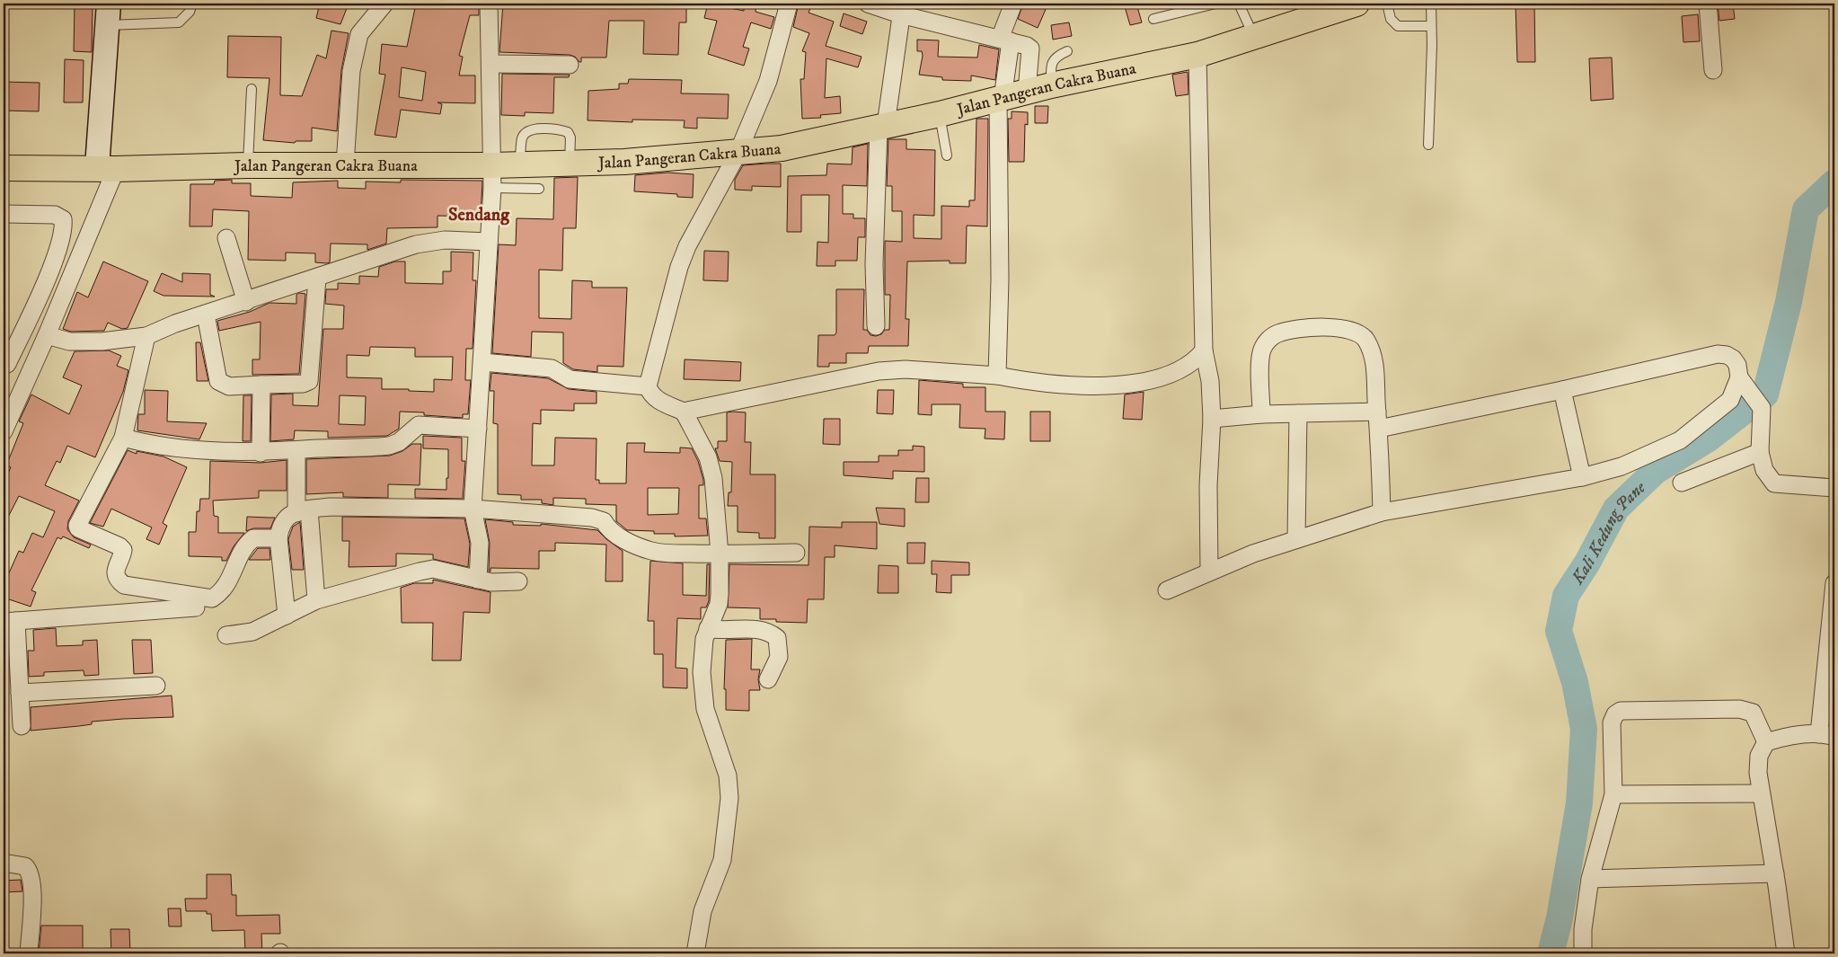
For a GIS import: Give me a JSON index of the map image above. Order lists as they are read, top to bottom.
{
  "streets": {
    "main road": ["Jalan Pangeran Cakra Buana"]
  },
  "districts": ["Sendang"],
  "water": ["Kali Kedung Pane"]
}
